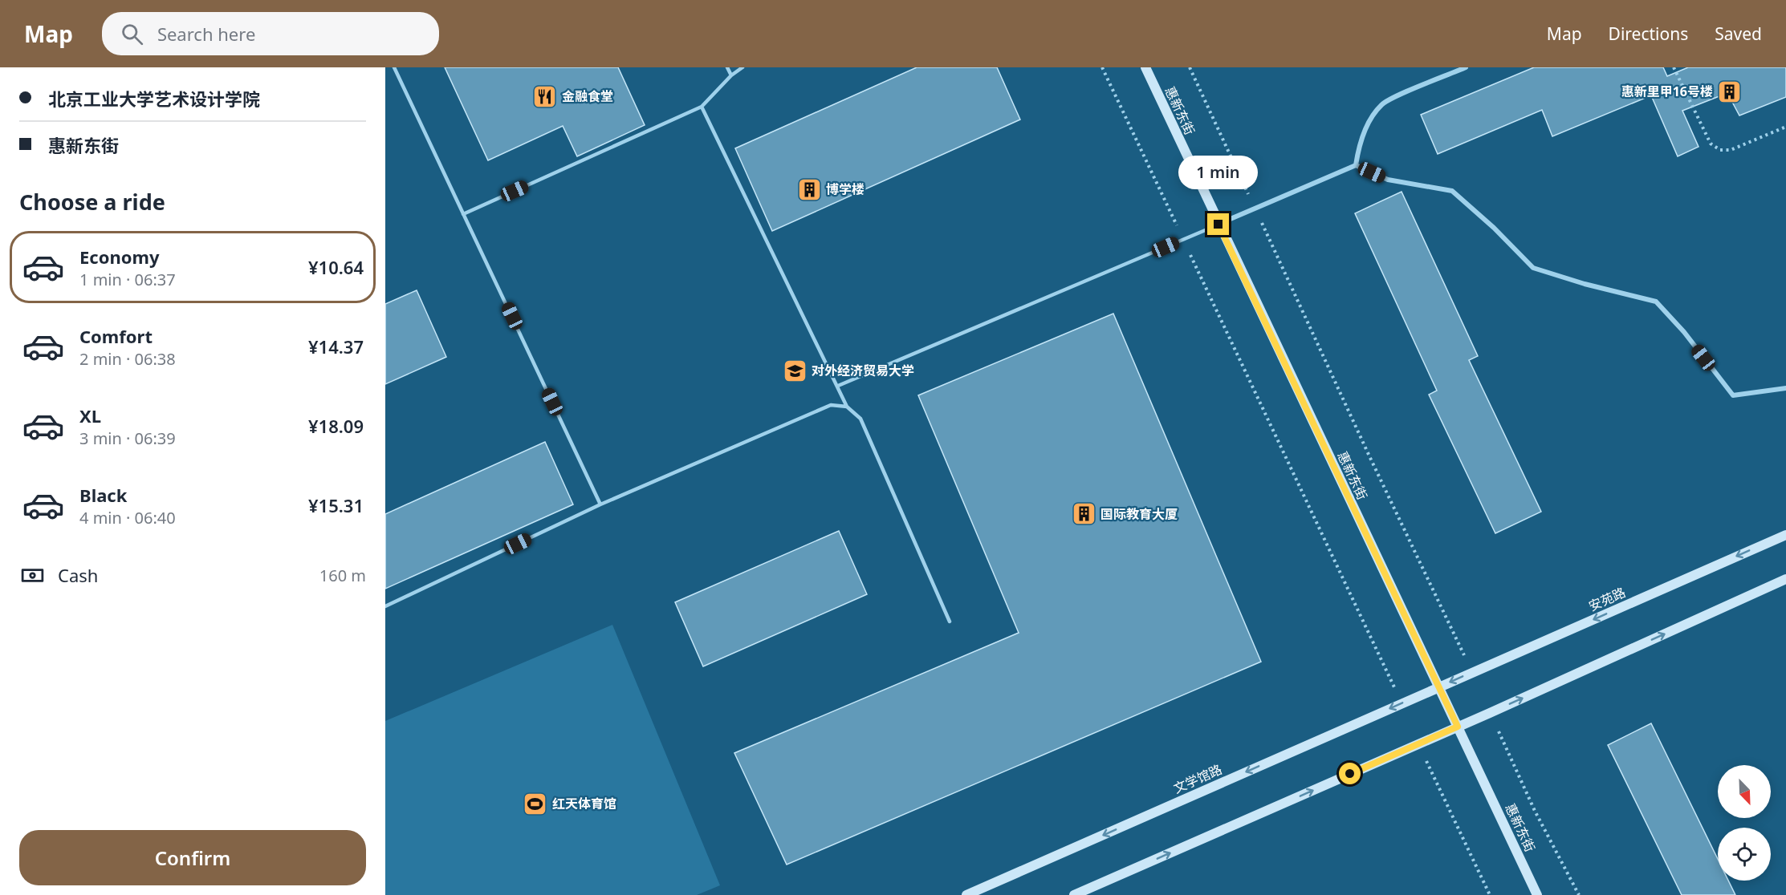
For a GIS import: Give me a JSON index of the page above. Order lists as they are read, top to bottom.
{
  "streets": {
    "main road": ["惠新东街", "安苑路", "文学馆路"]
  },
  "crossings": [
    ["惠新东街", "安苑路"],
    ["惠新东街", "文学馆路"],
    ["安苑路", "文学馆路"]
  ],
  "places": {
    "building": ["惠新里甲16号楼", "博学楼", "国际教育大厦"],
    "restaurant": ["金融食堂"],
    "school or university": ["对外经济贸易大学"],
    "sports": ["红天体育馆"]
  },
  "north": "bottom right",
  "page": {
    "header": "Map",
    "search": "Search here",
    "nav": ["Map", "Directions", "Saved"],
    "banner": ["北京工业大学艺术设计学院", "惠新东街"],
    "bubble": "1 min",
    "heading": "Choose a ride",
    "list": [
      {
        "name": "Economy",
        "note": "1 min · 06:37",
        "value": "¥10.64"
      },
      {
        "name": "Comfort",
        "note": "2 min · 06:38",
        "value": "¥14.37"
      },
      {
        "name": "XL",
        "note": "3 min · 06:39",
        "value": "¥18.09"
      },
      {
        "name": "Black",
        "note": "4 min · 06:40",
        "value": "¥15.31"
      }
    ],
    "pay": ["Cash", "160 m"],
    "buttons": "Confirm"
  }
}
